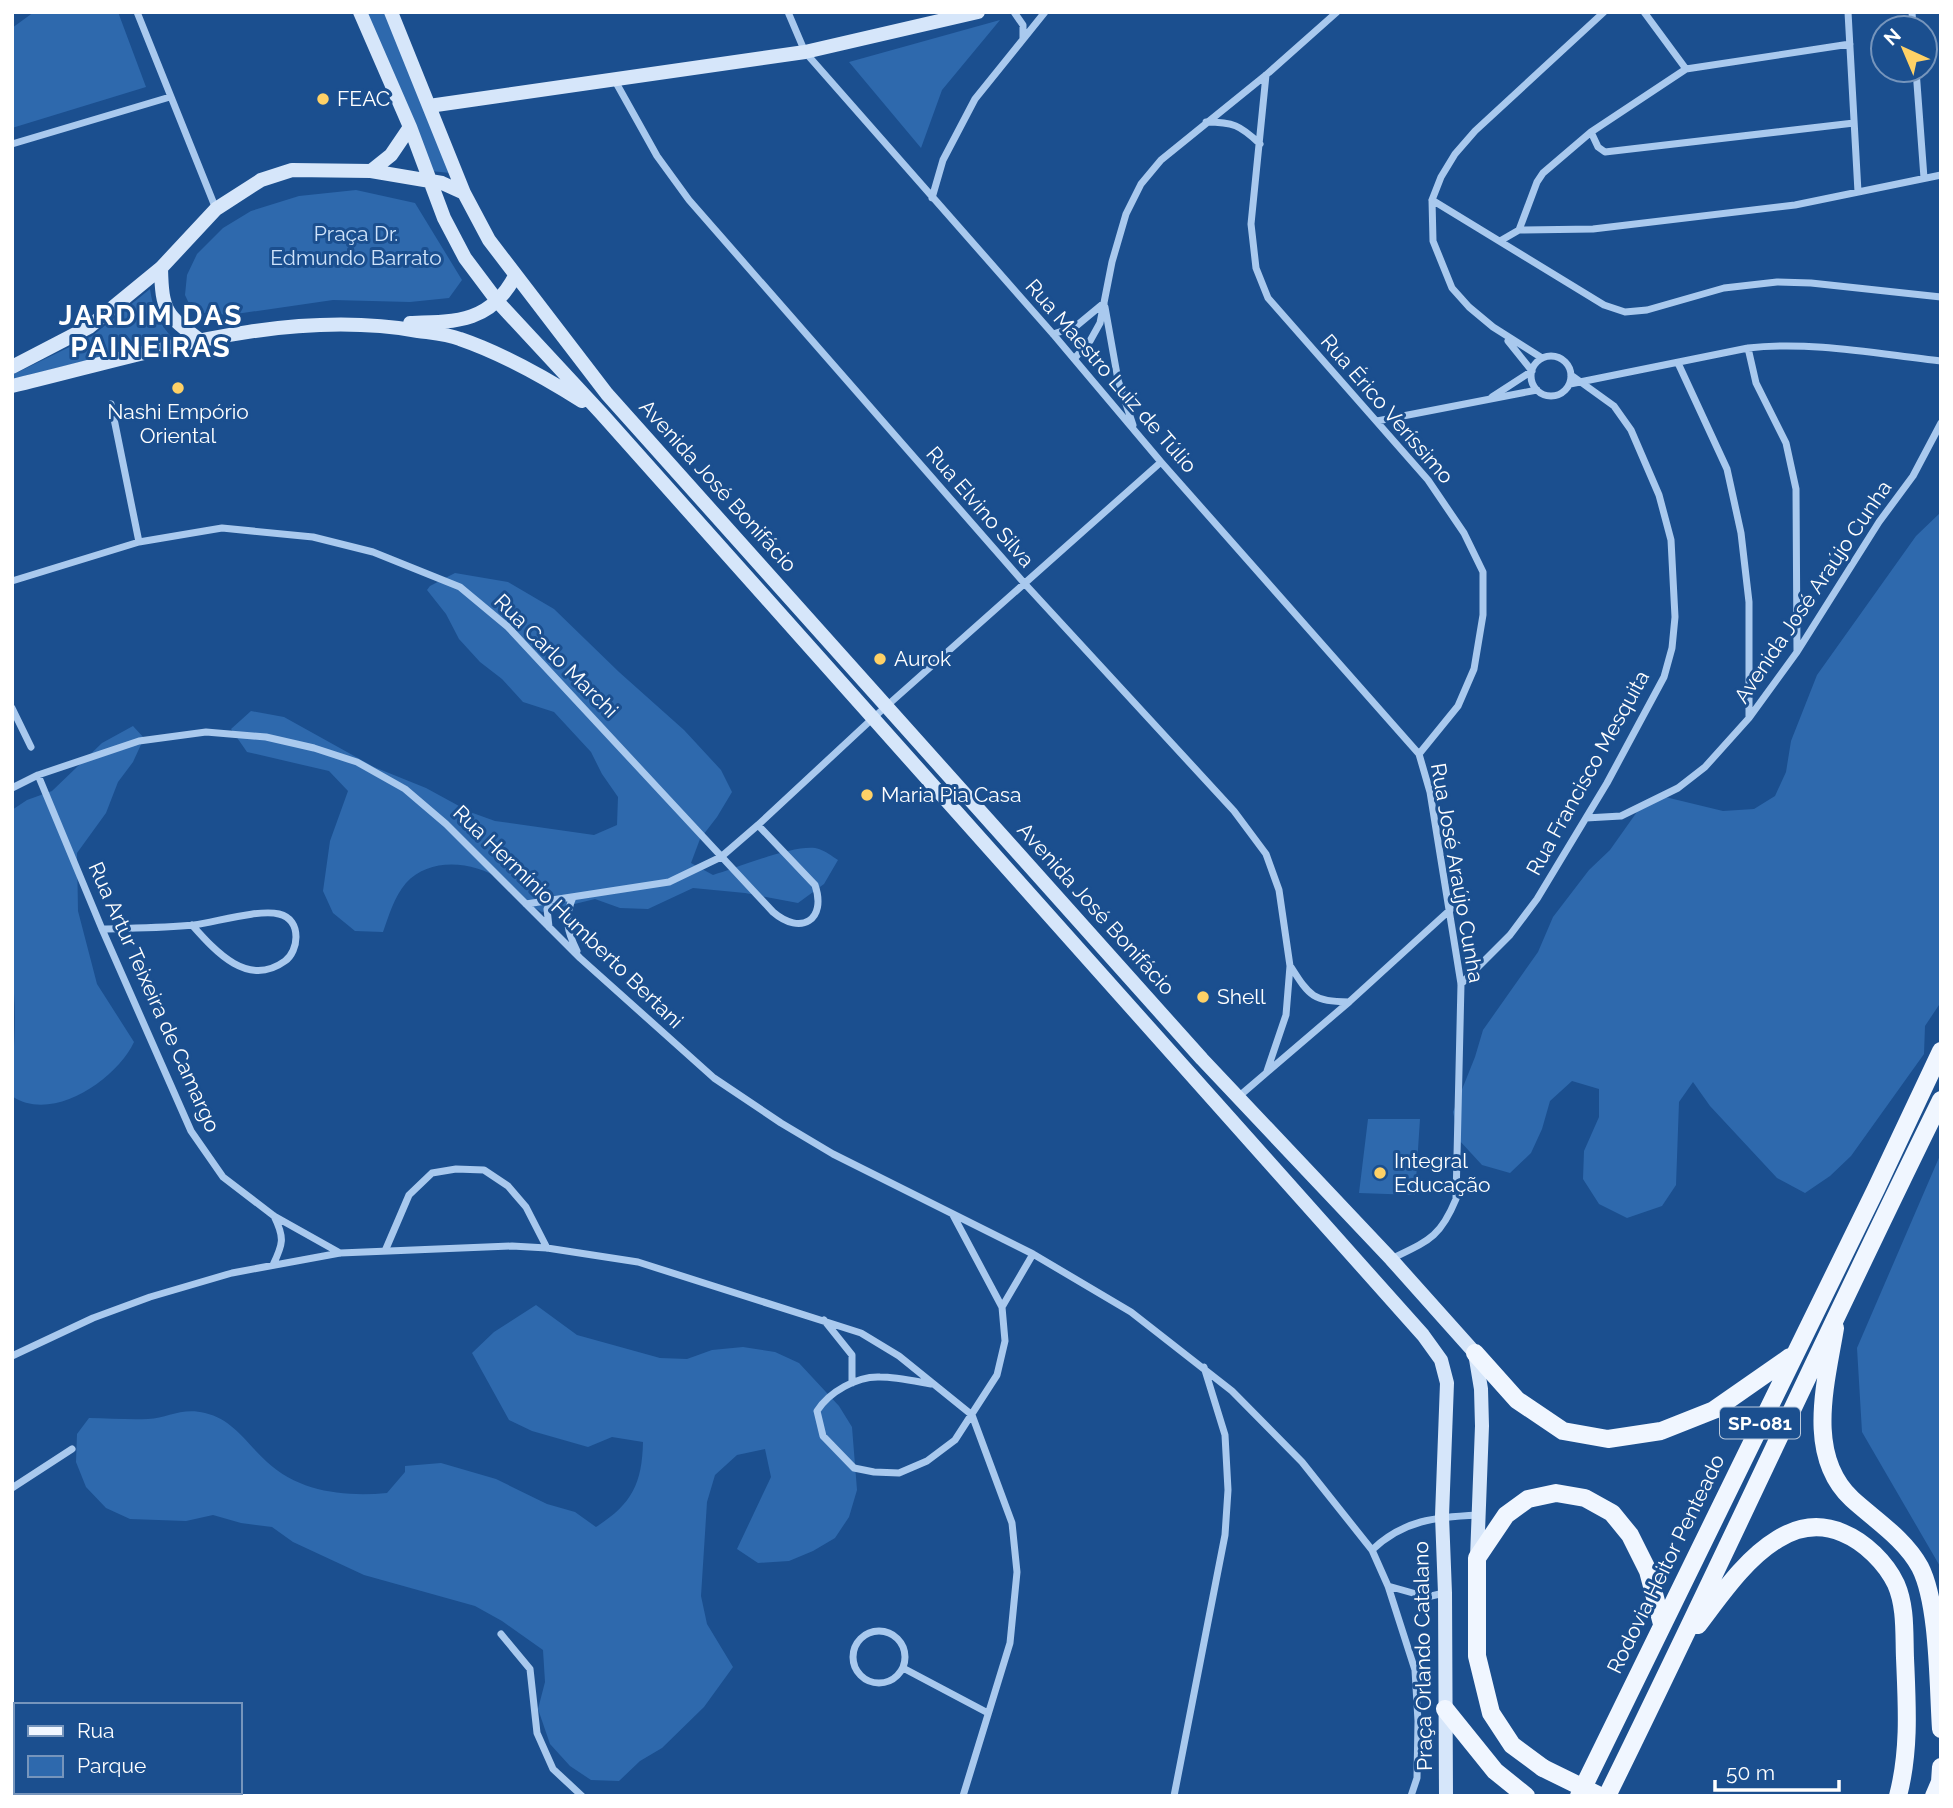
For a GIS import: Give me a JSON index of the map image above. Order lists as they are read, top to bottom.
{
  "streets": {
    "main road": [
      "Avenida José Bonifácio",
      "SP-081",
      "Rodovia Heitor Penteado",
      "Praça Orlando Catalano"
    ],
    "street": [
      "Rua Maestro Luiz de Túlio",
      "Rua Érico Veríssimo",
      "Rua Elvino Silva",
      "Avenida José Araújo Cunha",
      "Rua Carlo Marchi",
      "Rua Francisco Mesquita",
      "Rua José Araújo Cunha",
      "Rua Hermínio Humberto Bertani",
      "Rua Artur Teixeira de Camargo"
    ]
  },
  "crossings": [
    ["Rua Maestro Luiz de Túlio", "Rua Érico Veríssimo"],
    ["Rua Maestro Luiz de Túlio", "Rua José Araújo Cunha"],
    ["Rua Érico Veríssimo", "Rua José Araújo Cunha"],
    ["Avenida José Bonifácio", "Rua José Araújo Cunha"],
    ["Avenida José Bonifácio", "Praça Orlando Catalano"],
    ["Avenida José Araújo Cunha", "Rua Francisco Mesquita"],
    ["Rua Francisco Mesquita", "Rua José Araújo Cunha"],
    ["Rua Hermínio Humberto Bertani", "Rua Artur Teixeira de Camargo"],
    ["Rua Hermínio Humberto Bertani", "Praça Orlando Catalano"]
  ],
  "districts": ["JARDIM DAS PAINEIRAS"],
  "parks": ["Praça Dr. Edmundo Barrato"],
  "places": [
    "FEAC",
    "Nashi Empório Oriental",
    "Aurok",
    "Maria Pia Casa",
    "Shell",
    "Integral Educação"
  ],
  "legend": ["Rua", "Parque"],
  "scale_bar": "50 m",
  "north": "top left"
}
